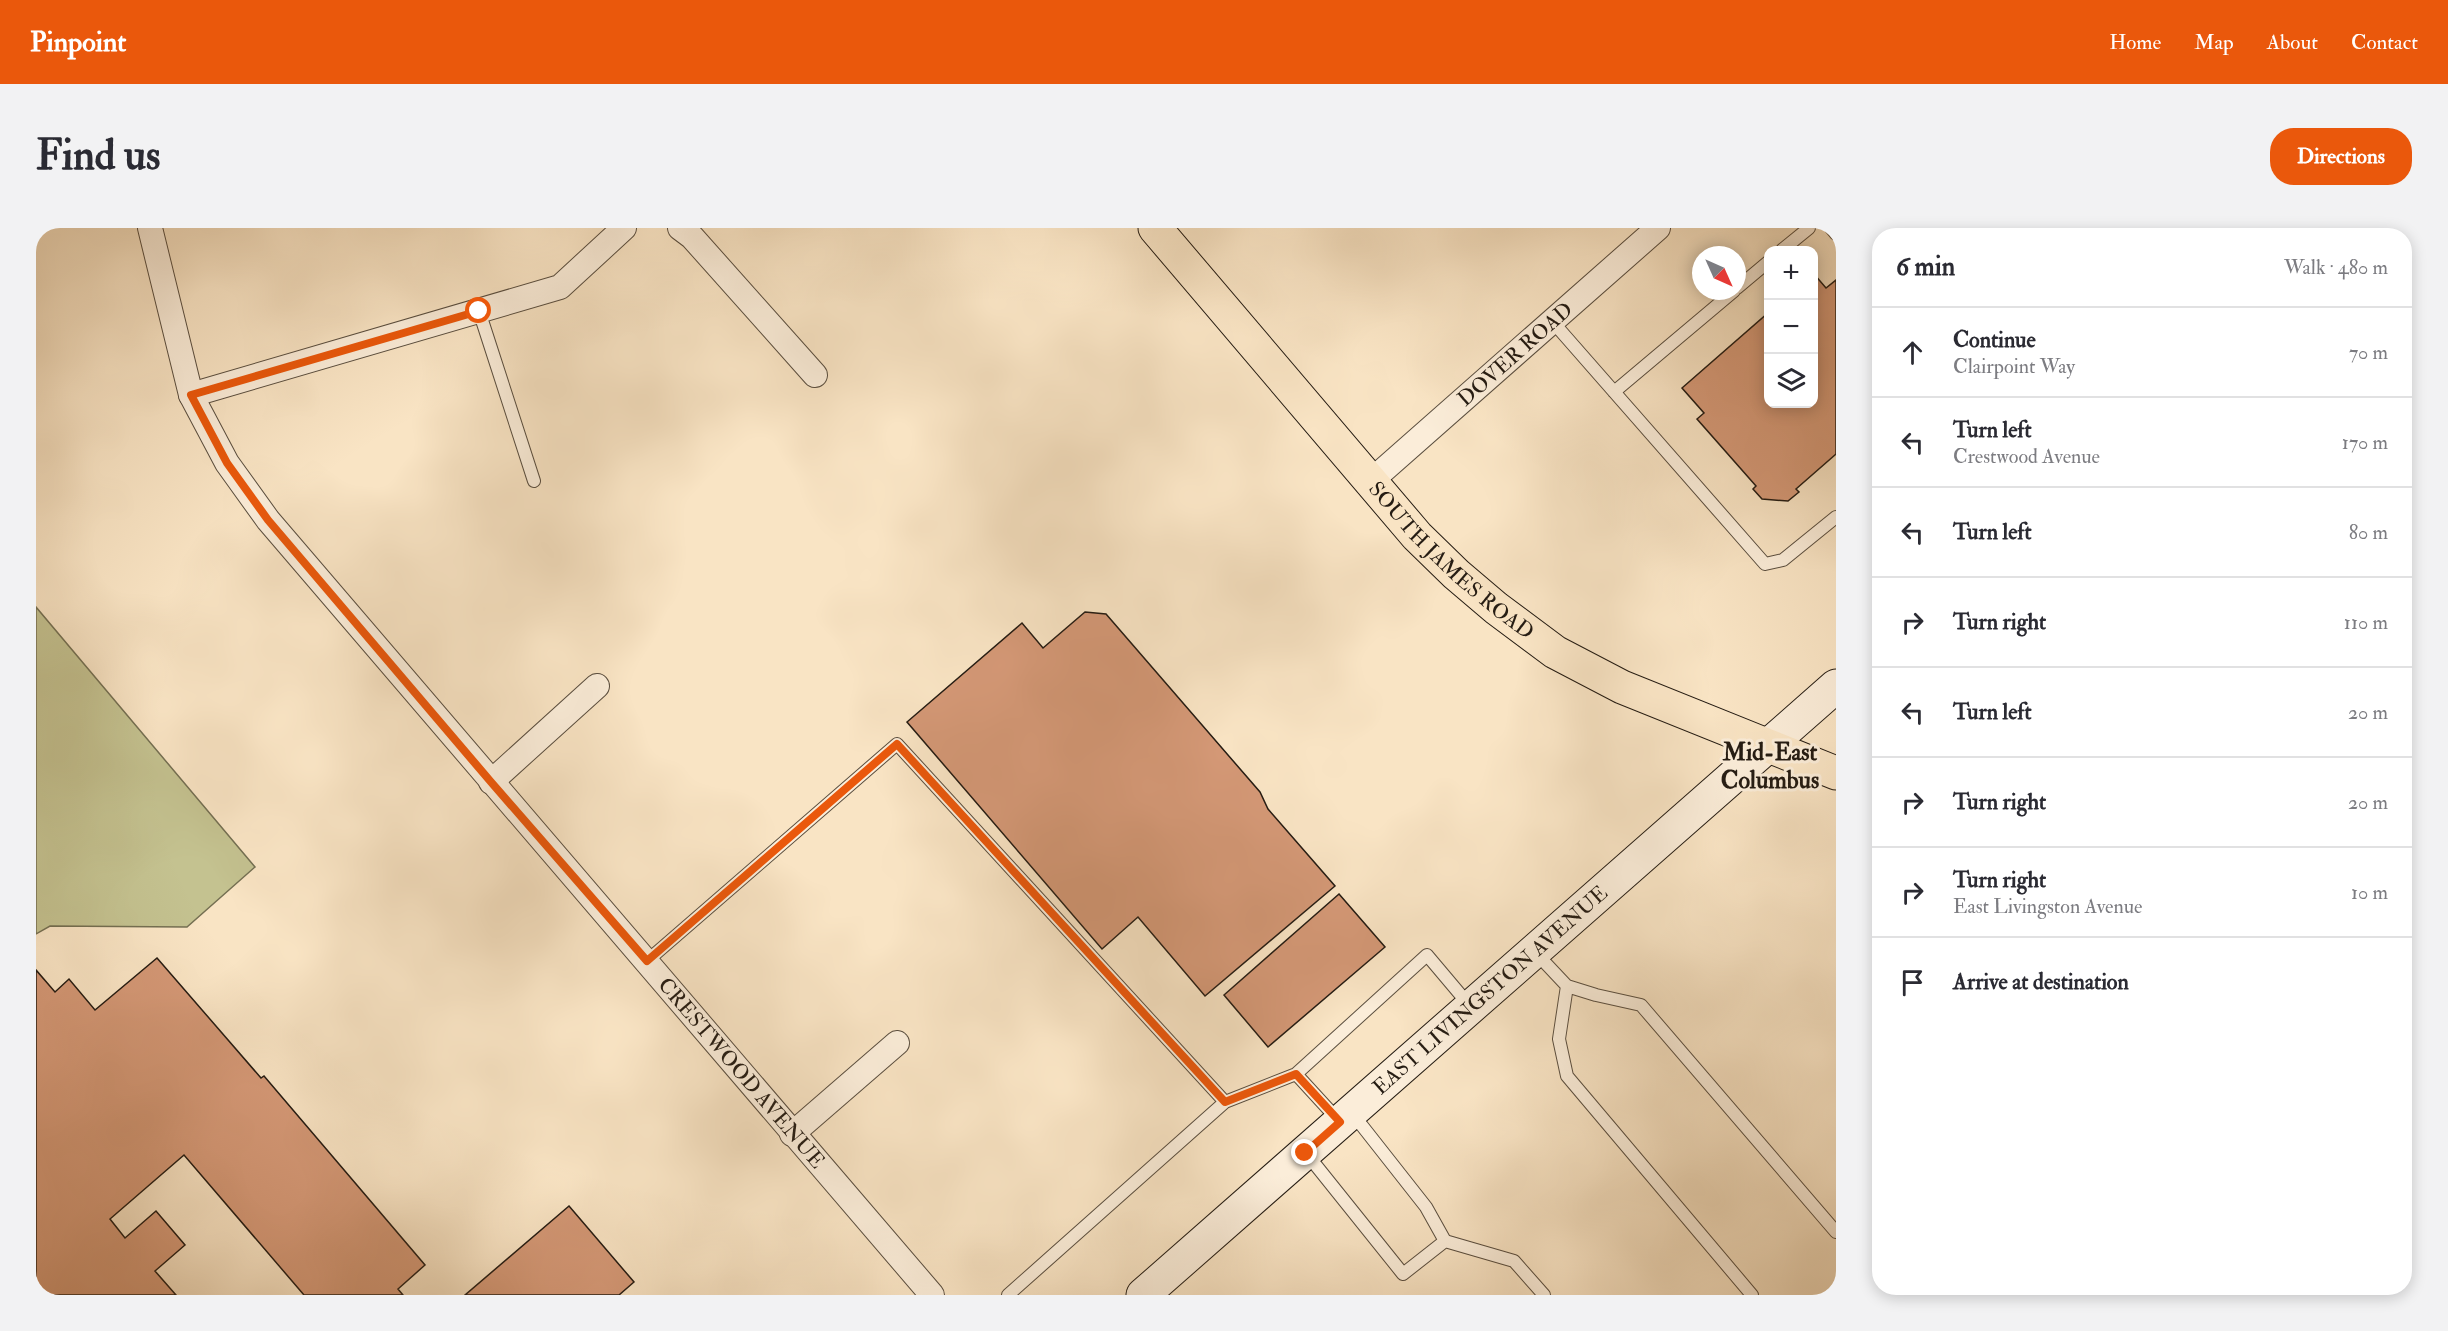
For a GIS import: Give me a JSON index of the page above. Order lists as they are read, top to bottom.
{
  "streets": {
    "main road": ["SOUTH JAMES ROAD", "EAST LIVINGSTON AVENUE"],
    "street": ["DOVER ROAD", "CRESTWOOD AVENUE"]
  },
  "crossings": [
    ["DOVER ROAD", "SOUTH JAMES ROAD"],
    ["SOUTH JAMES ROAD", "EAST LIVINGSTON AVENUE"]
  ],
  "districts": ["Mid-East Columbus"],
  "north": "bottom right",
  "page": {
    "header": "Pinpoint",
    "nav": [
      "Home",
      "Map",
      "About",
      "Contact"
    ],
    "buttons": "Directions",
    "title": "Find us",
    "heading": ["6 min", "Walk · 480 m"],
    "map_buttons": ["+", "−"],
    "list": [
      ["Continue", "Clairpoint Way", "70 m"],
      ["Turn left", "Crestwood Avenue", "170 m"],
      ["Turn left", "80 m"],
      ["Turn right", "110 m"],
      ["Turn left", "20 m"],
      ["Turn right", "20 m"],
      ["Turn right", "East Livingston Avenue", "10 m"],
      "Arrive at destination"
    ]
  }
}
